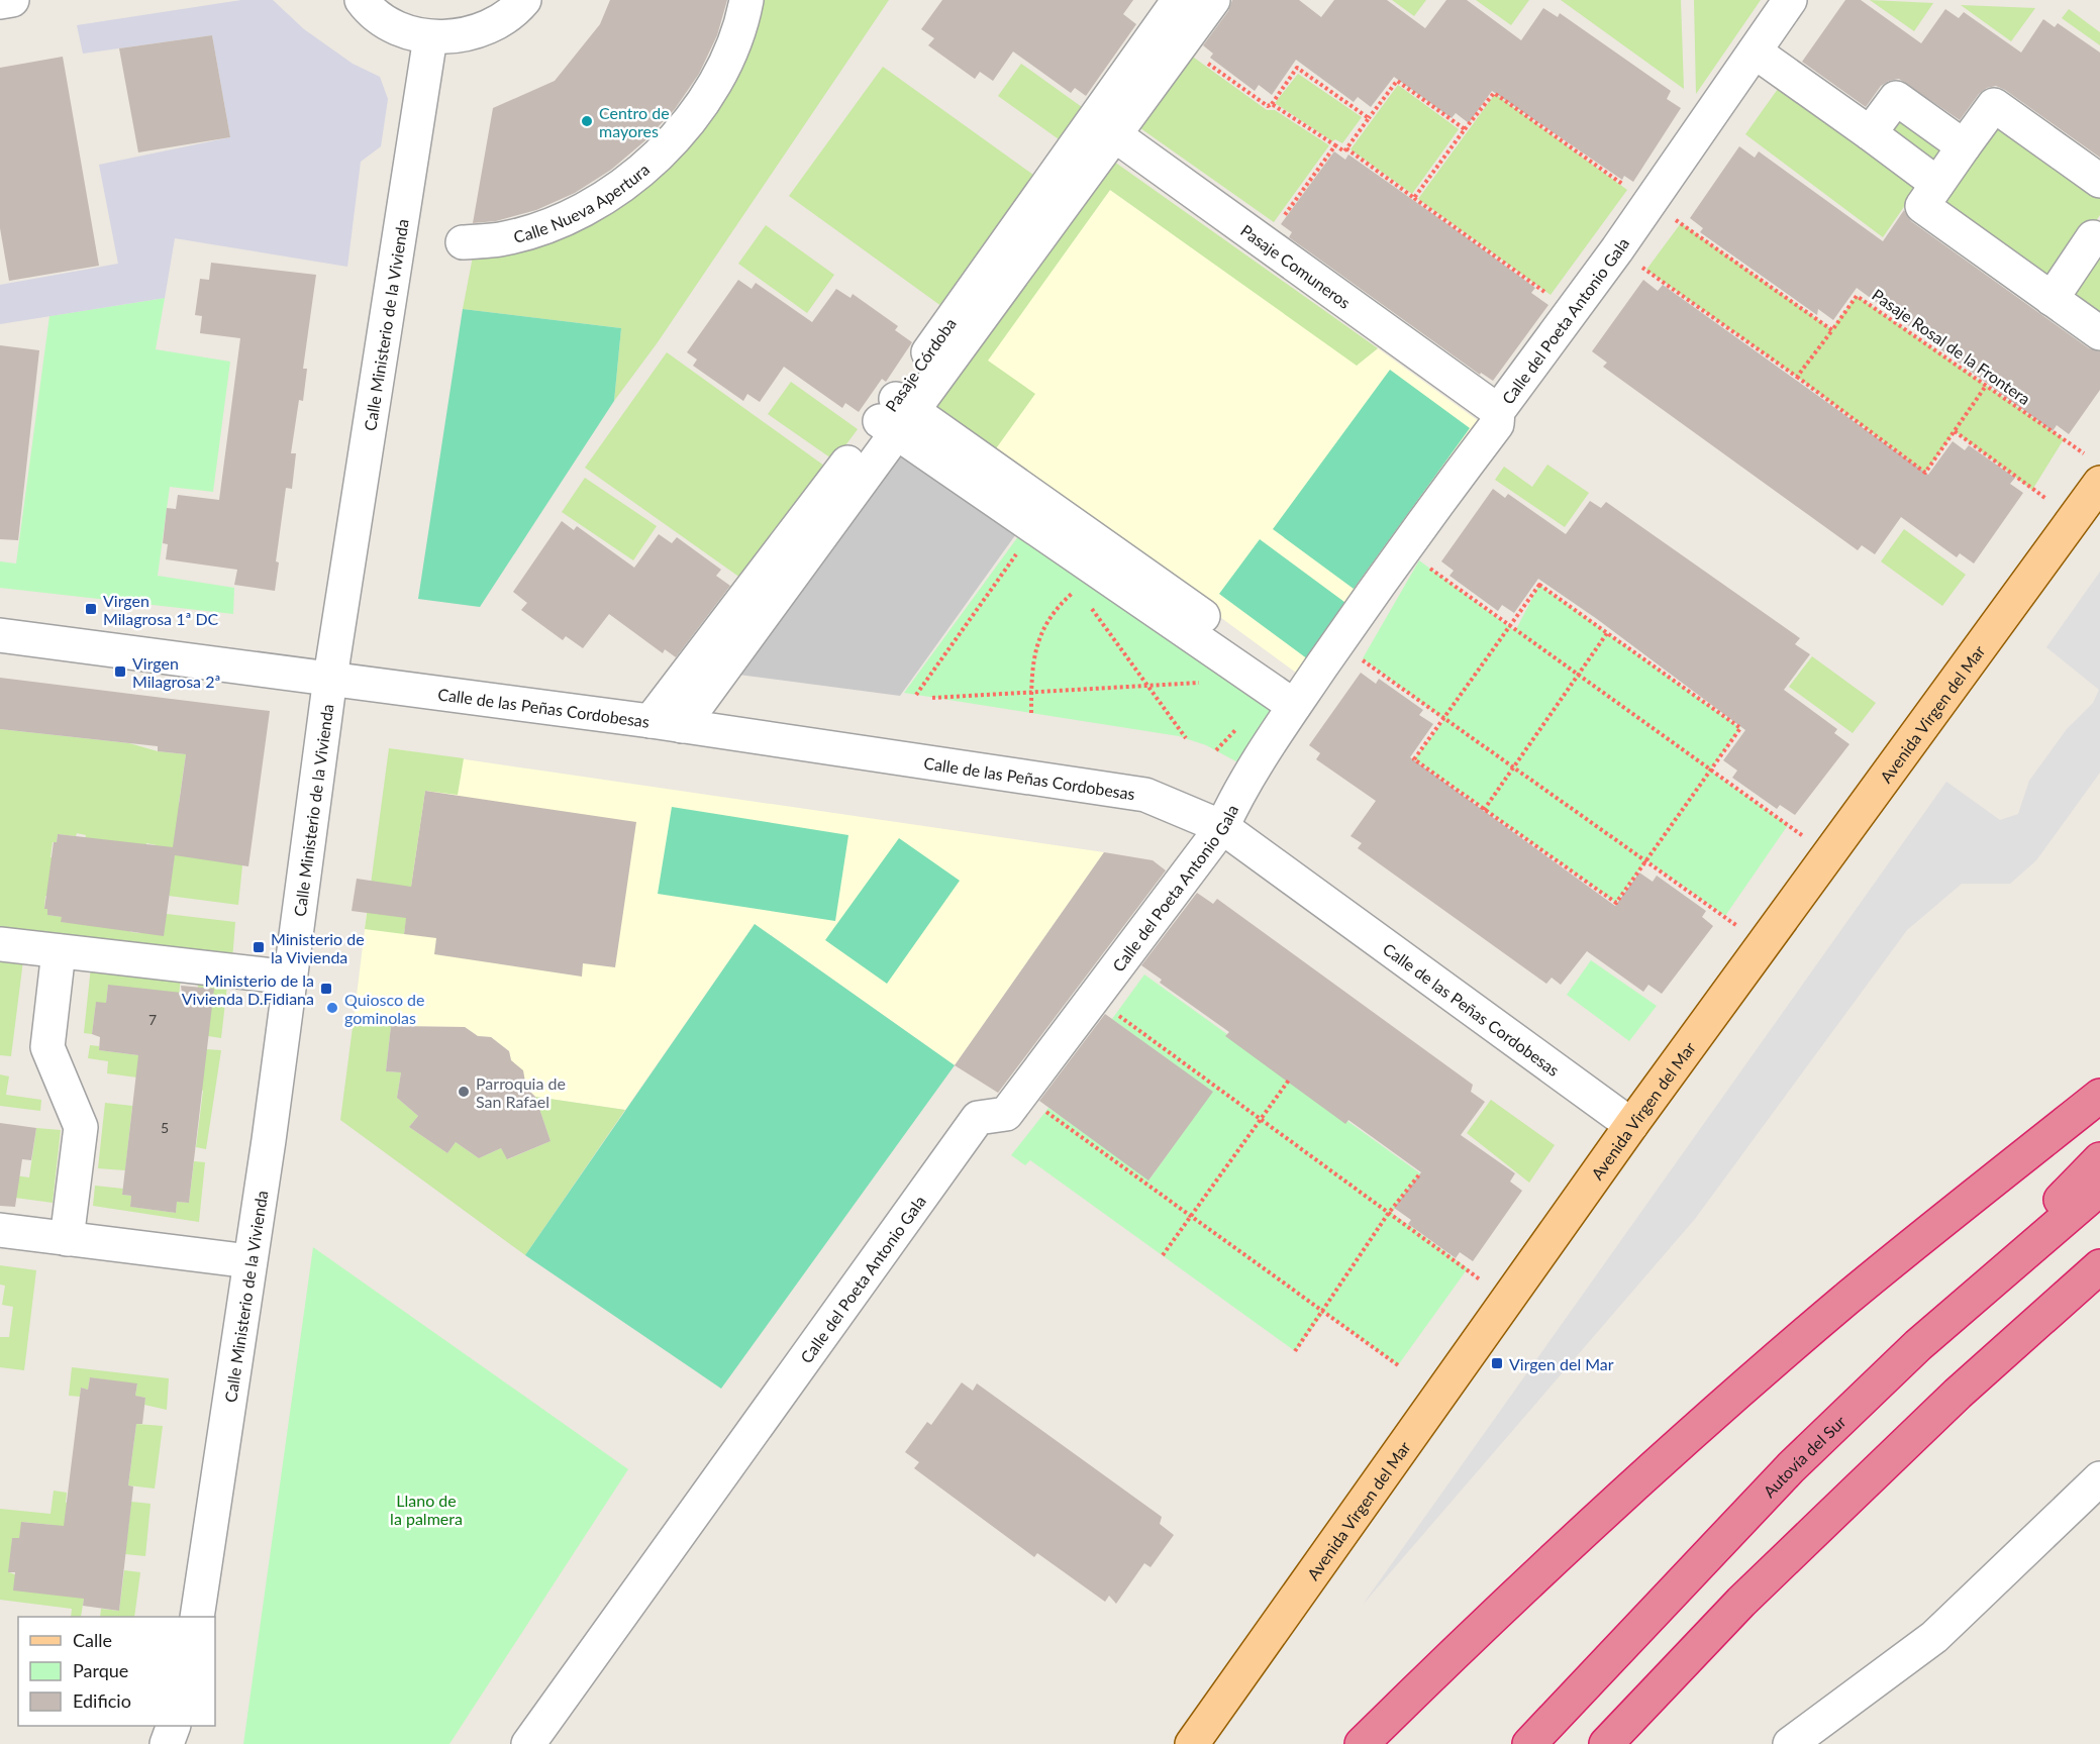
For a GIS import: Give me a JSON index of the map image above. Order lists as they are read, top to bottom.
{
  "streets": {
    "highway": ["Autovía del Sur"],
    "main road": ["Avenida Virgen del Mar"],
    "street": [
      "Calle Nueva Apertura",
      "Pasaje Comuneros",
      "Calle del Poeta Antonio Gala",
      "Calle Ministerio de la Vivienda",
      "Pasaje Córdoba",
      "Calle de las Peñas Cordobesas"
    ],
    "path": ["Pasaje Rosal de la Frontera"]
  },
  "crossings": [
    ["Pasaje Comuneros", "Calle del Poeta Antonio Gala"],
    ["Pasaje Comuneros", "Pasaje Córdoba"],
    ["Calle del Poeta Antonio Gala", "Calle de las Peñas Cordobesas"],
    ["Calle Ministerio de la Vivienda", "Calle de las Peñas Cordobesas"],
    ["Pasaje Rosal de la Frontera", "Avenida Virgen del Mar"],
    ["Pasaje Córdoba", "Calle de las Peñas Cordobesas"],
    ["Calle de las Peñas Cordobesas", "Avenida Virgen del Mar"]
  ],
  "parks": ["Llano de la palmera"],
  "places": {
    "other": ["Centro de mayores", "Quiosco de gominolas", "Parroquia de San Rafael"],
    "transit": [
      "Virgen Milagrosa 1ª DC",
      "Virgen Milagrosa 2ª",
      "Ministerio de la Vivienda",
      "Ministerio de la Vivienda D.Fidiana",
      "Virgen del Mar"
    ]
  },
  "house_numbers": ["7", "5"],
  "legend": ["Calle", "Parque", "Edificio"]
}
